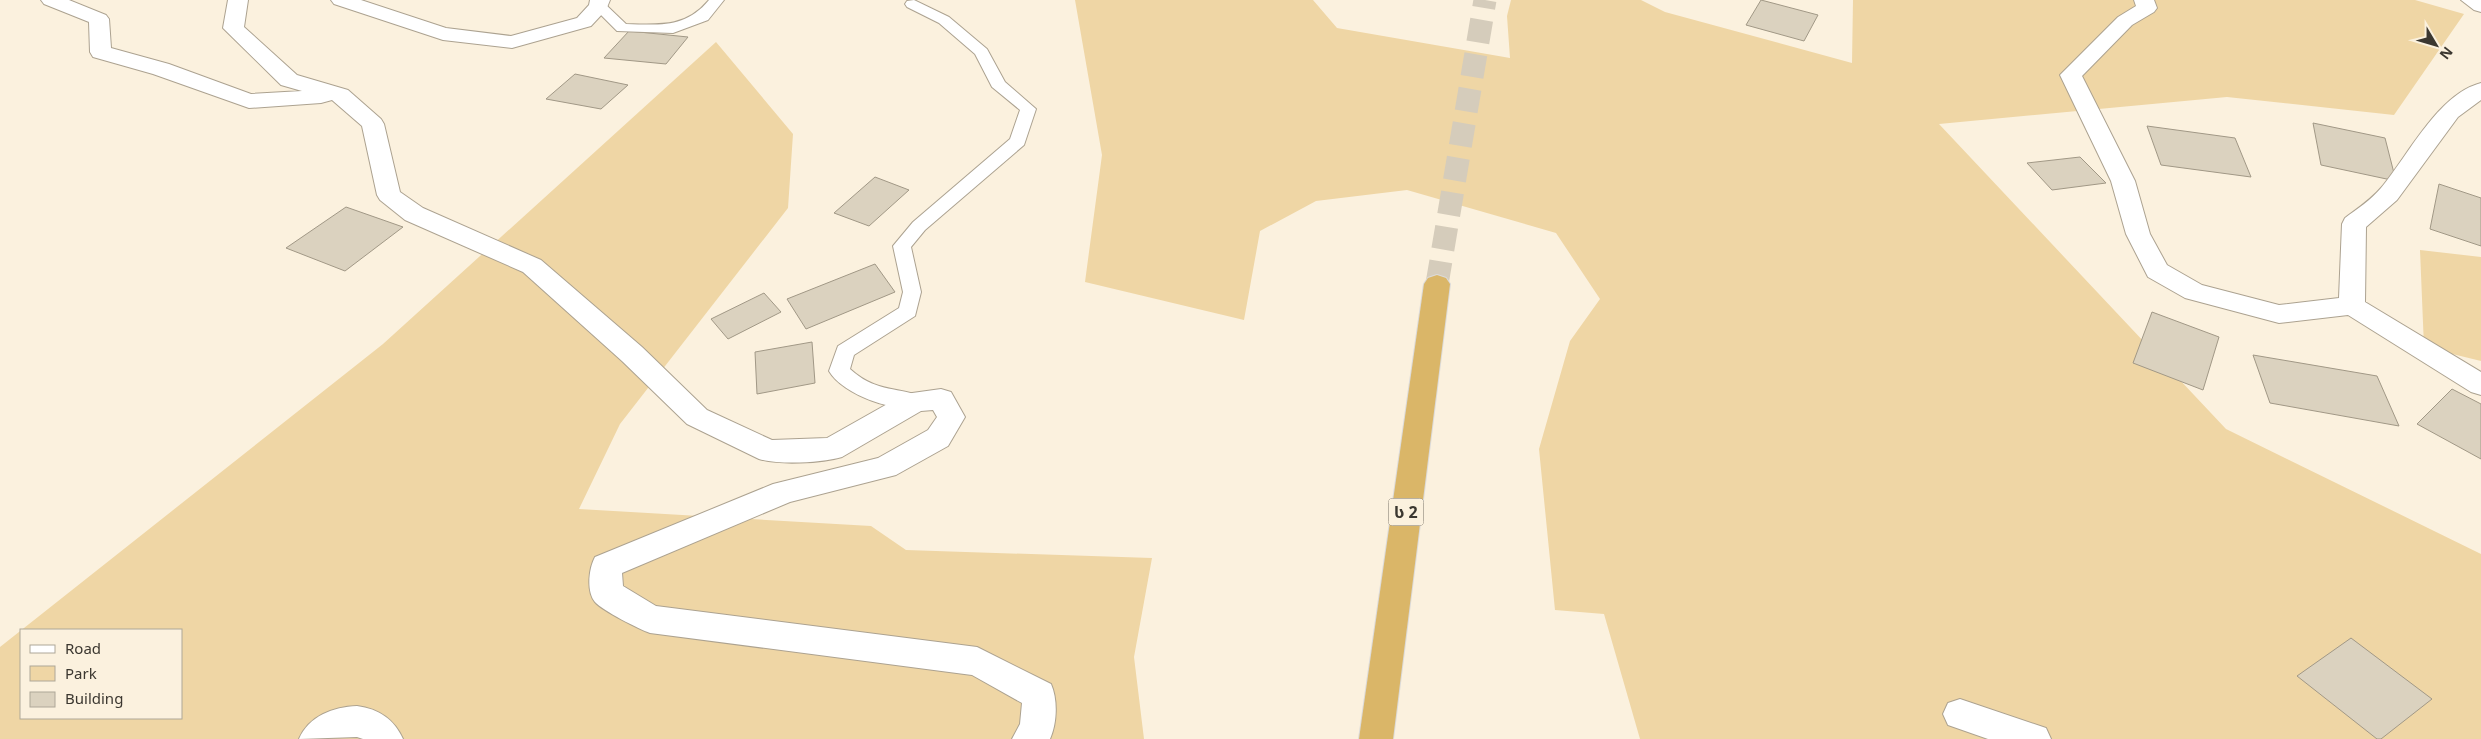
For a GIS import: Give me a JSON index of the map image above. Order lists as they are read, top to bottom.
{
  "streets": {
    "highway": ["ს 2"]
  },
  "legend": ["Road", "Park", "Building"],
  "north": "bottom right"
}
